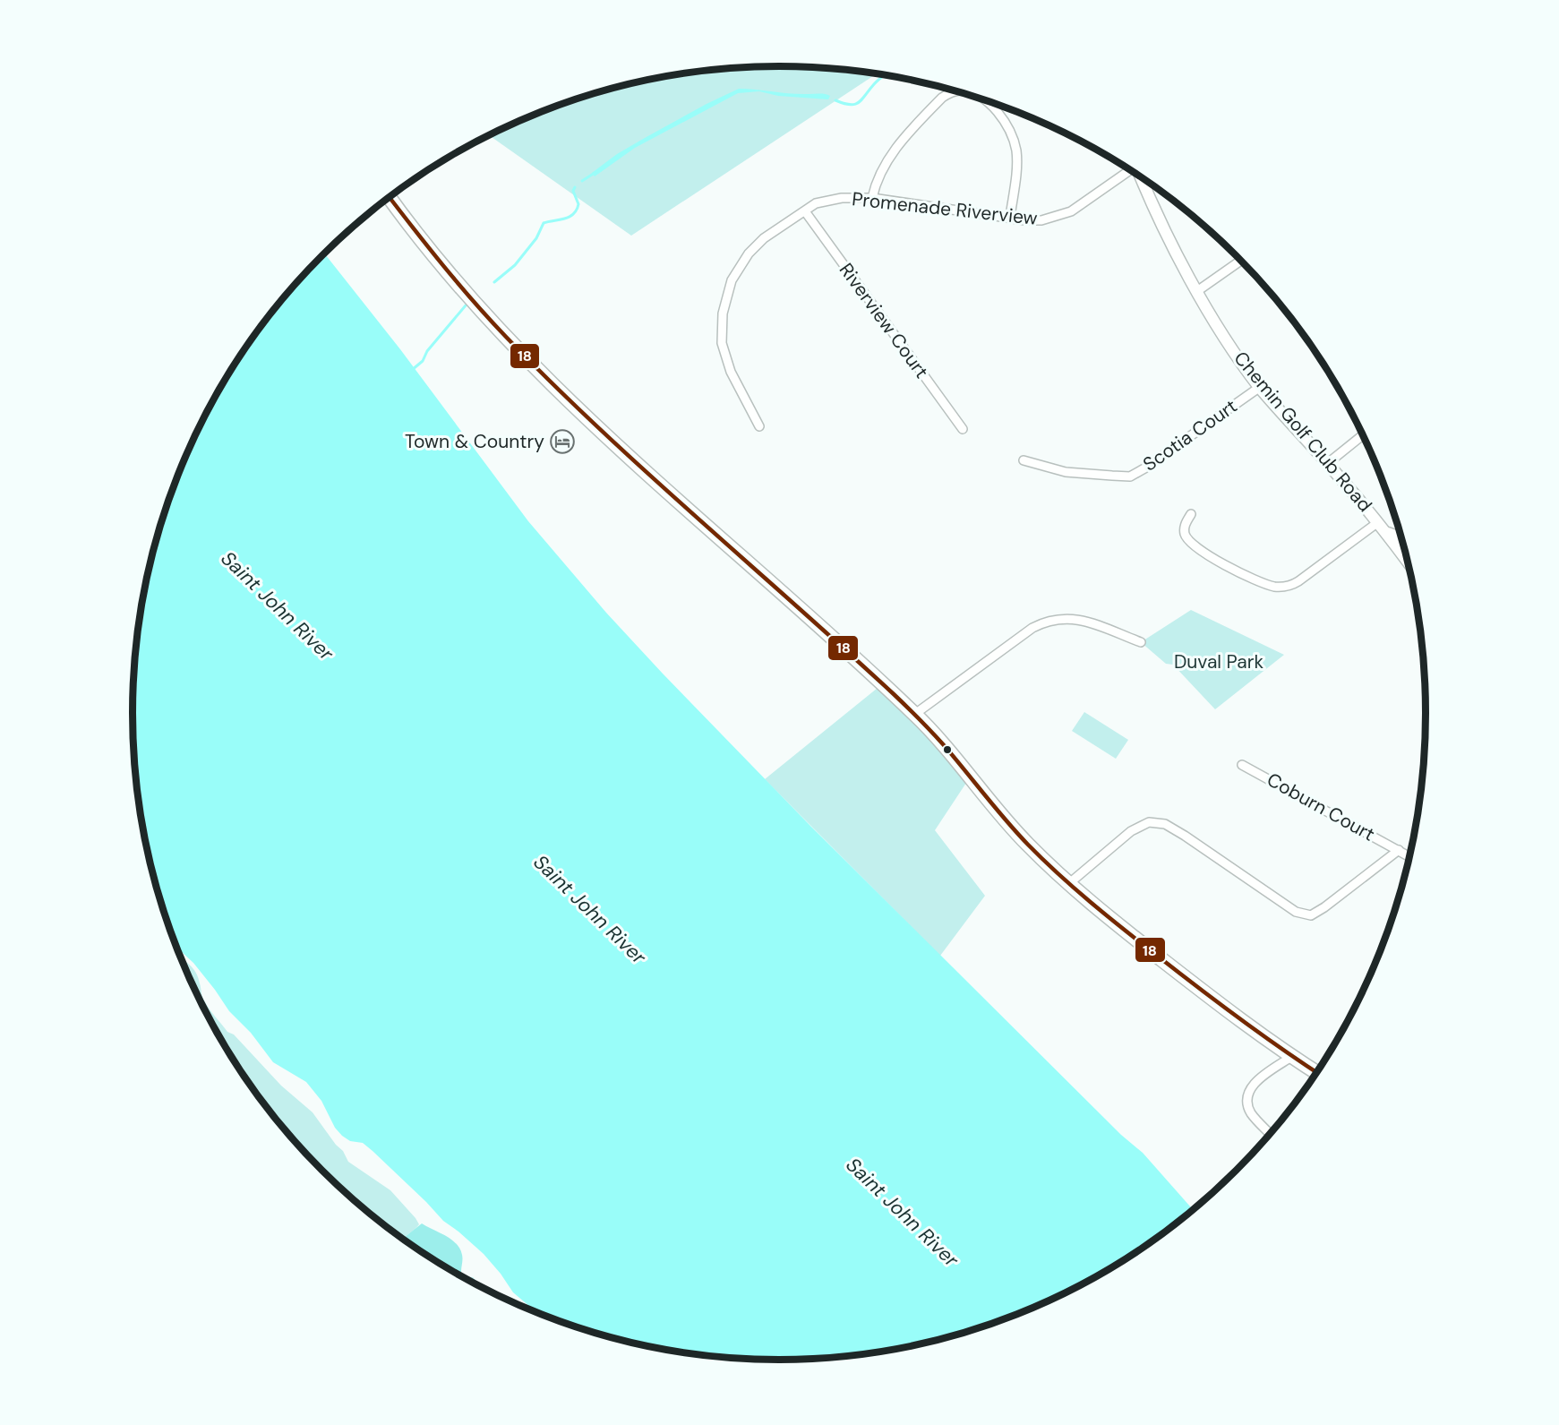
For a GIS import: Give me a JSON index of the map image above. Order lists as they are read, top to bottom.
{
  "streets": {
    "street": [
      "Promenade Riverview",
      "Riverview Court",
      "Chemin Golf Club Road",
      "Scotia Court",
      "Coburn Court"
    ]
  },
  "crossings": [
    ["Promenade Riverview", "Riverview Court"],
    ["Chemin Golf Club Road", "Scotia Court"]
  ],
  "water": ["Saint John River"],
  "parks": ["Duval Park"],
  "places": {
    "hotel": ["Town & Country"]
  },
  "lines": ["transit line 18"]
}
